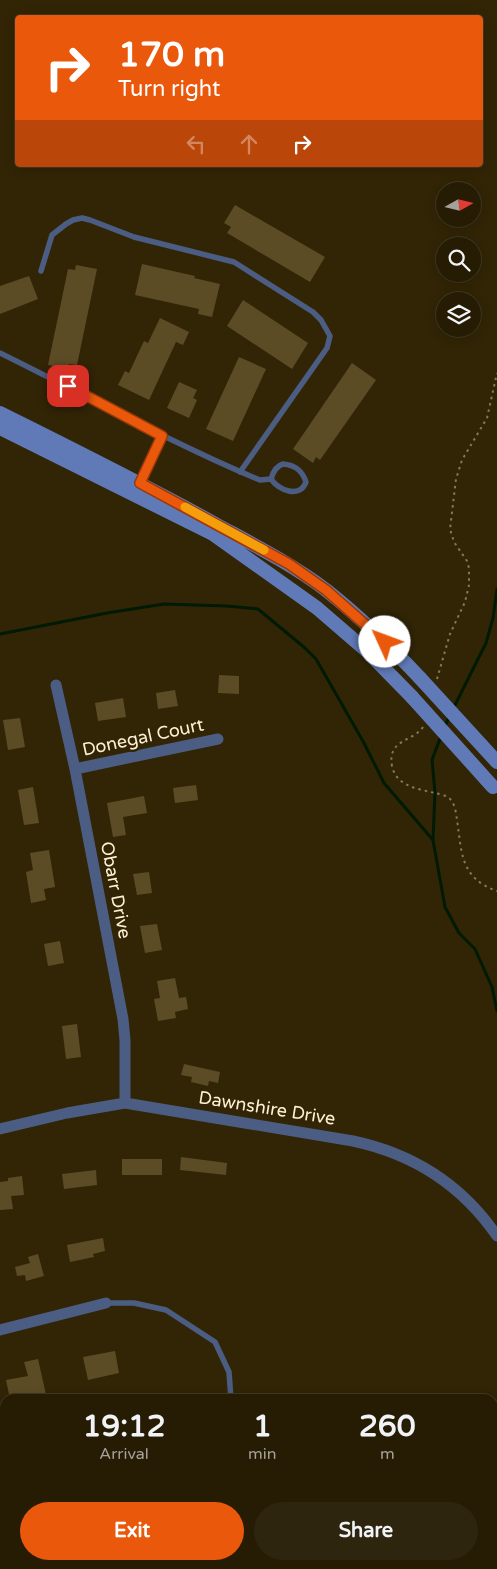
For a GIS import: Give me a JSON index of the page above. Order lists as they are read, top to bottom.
{
  "streets": {
    "street": ["Donegal Court", "Obarr Drive", "Dawnshire Drive"]
  },
  "crossings": [
    ["Donegal Court", "Obarr Drive"],
    ["Obarr Drive", "Dawnshire Drive"]
  ],
  "north": "right",
  "page": {
    "turn": ["170 m", "Turn right"],
    "eta": [
      "19:12",
      "Arrival",
      "1",
      "min",
      "260",
      "m"
    ],
    "buttons": ["Exit", "Share"]
  }
}
